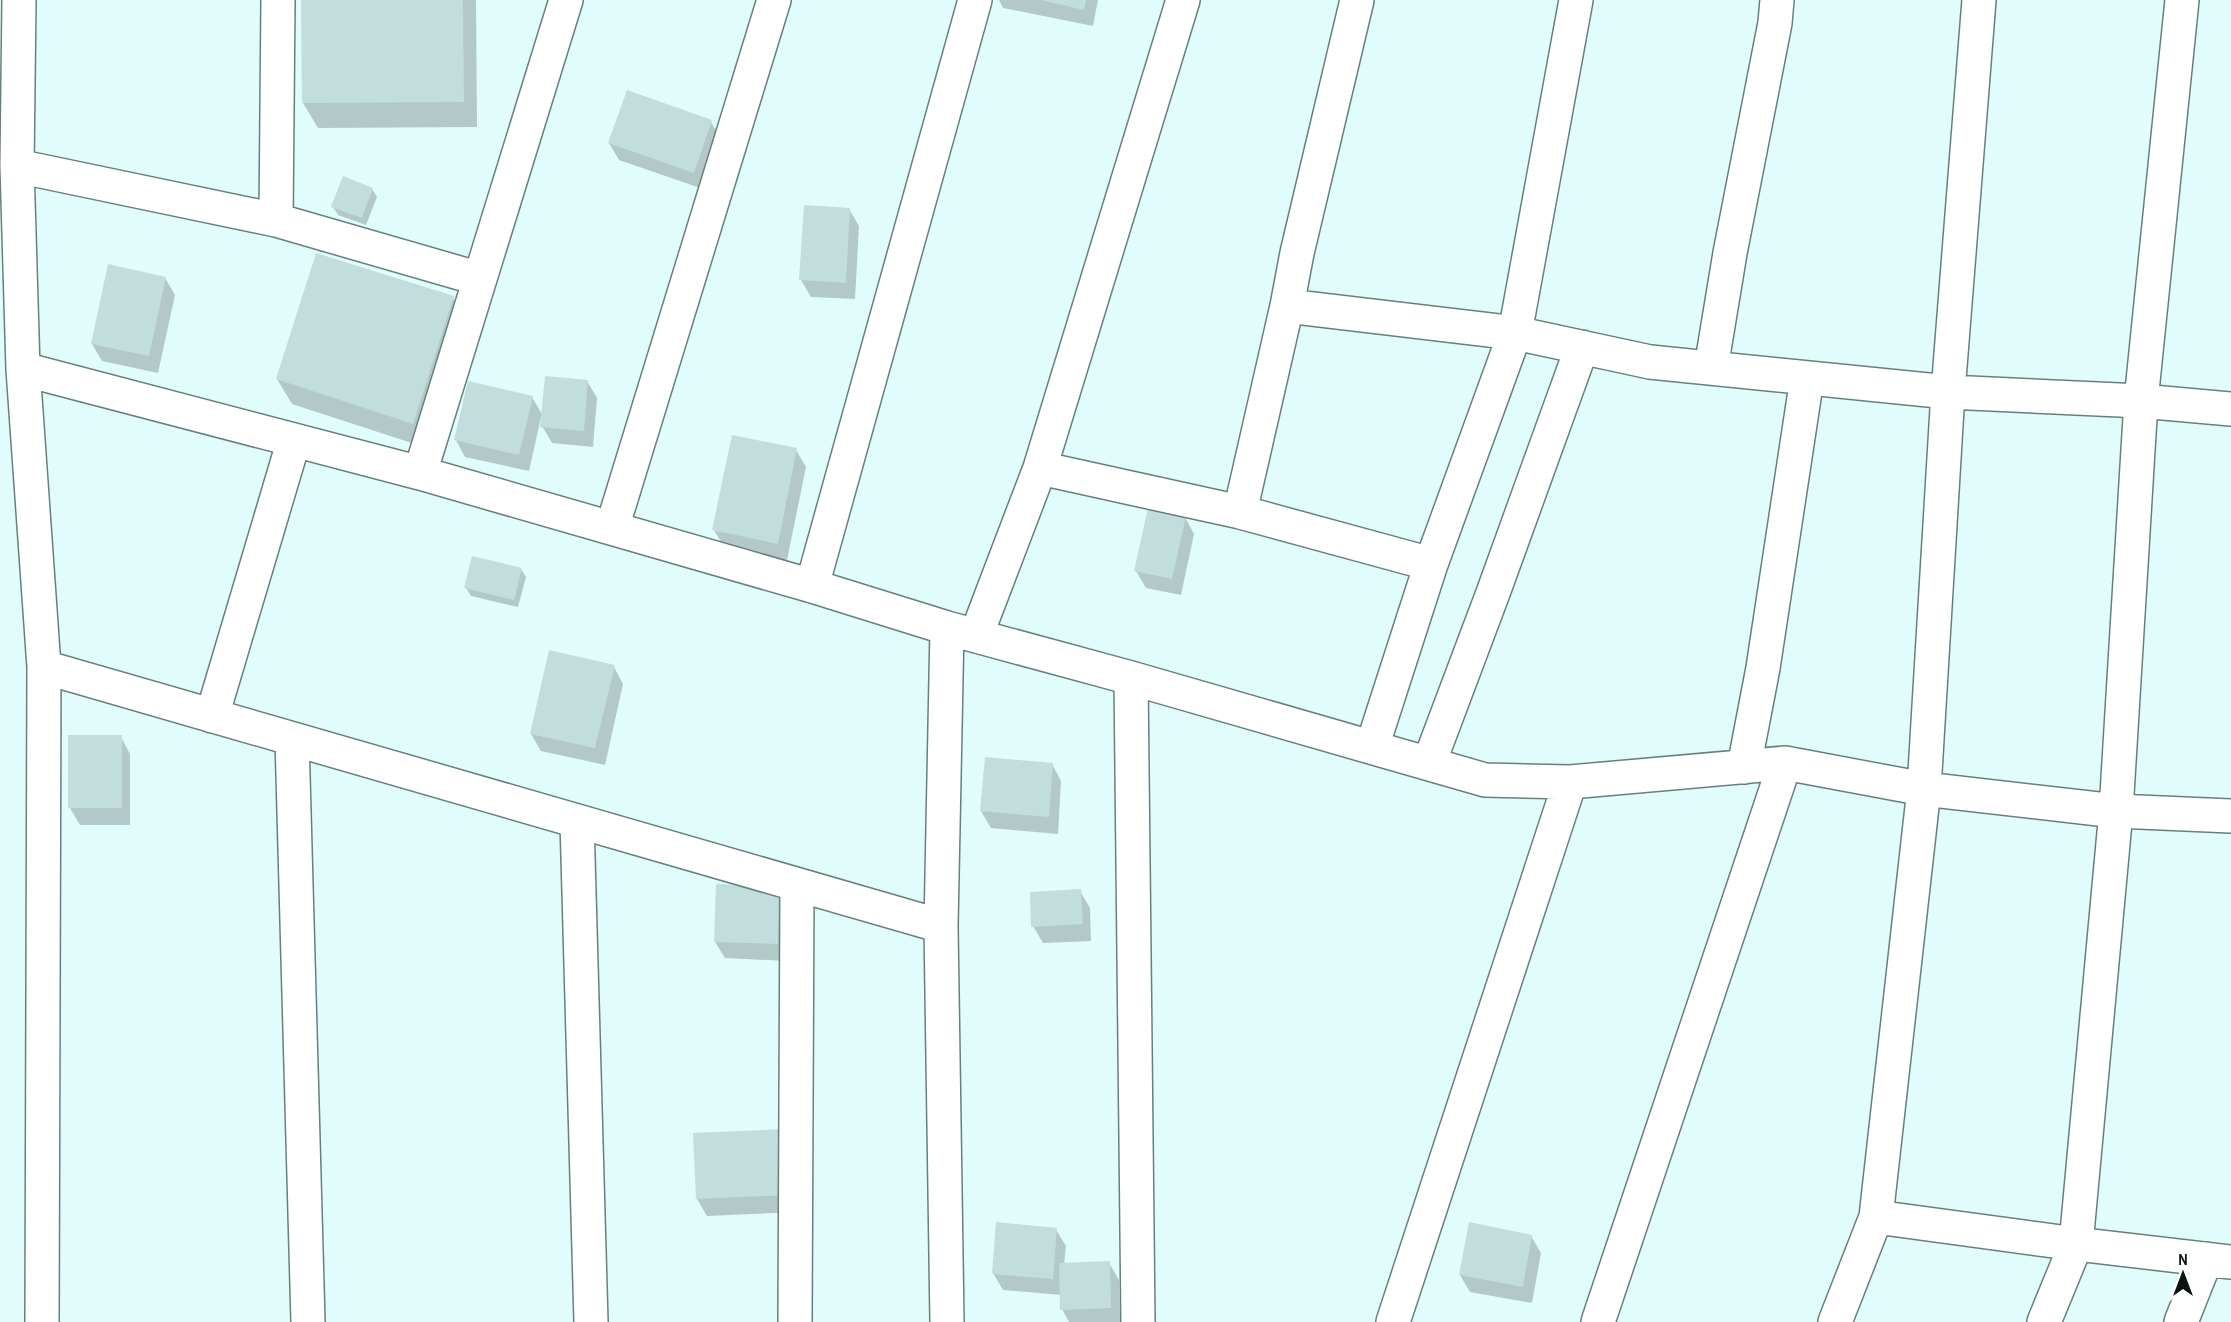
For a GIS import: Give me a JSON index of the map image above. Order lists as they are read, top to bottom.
{
  "north": "top"
}
